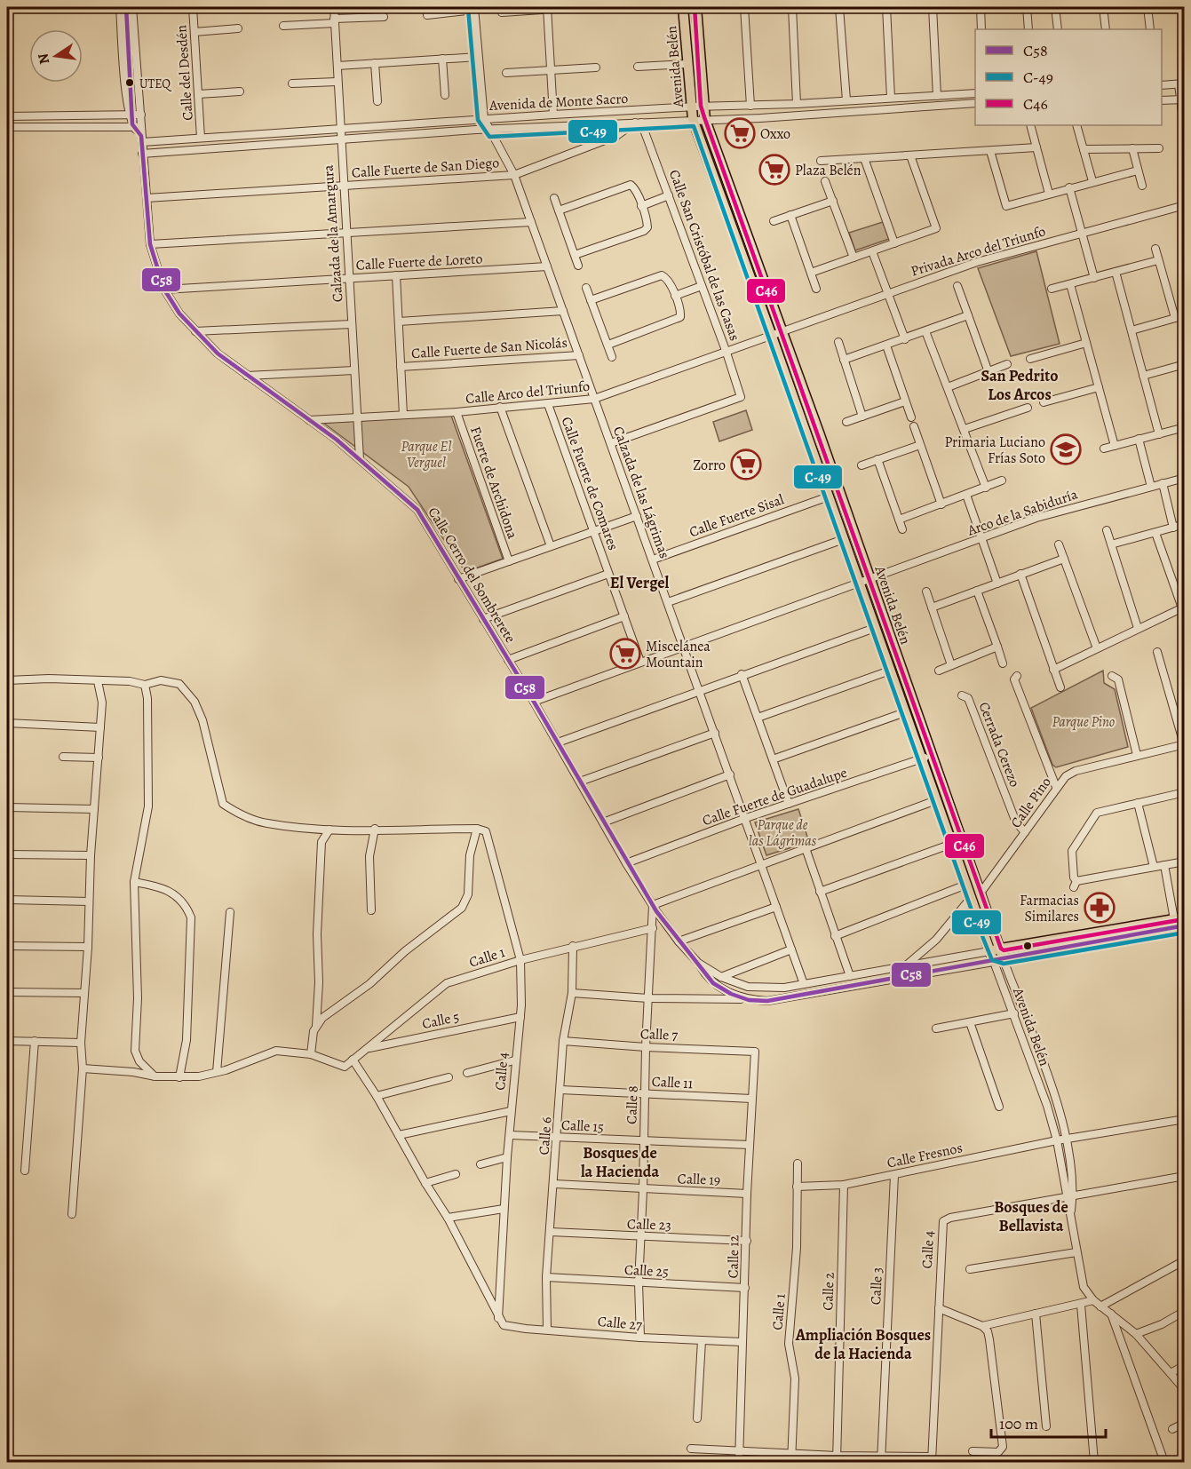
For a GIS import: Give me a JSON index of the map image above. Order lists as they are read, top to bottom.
{
  "streets": {
    "main road": ["Avenida Belén", "Calle Cerro del Sombrerete"],
    "street": [
      "Calle del Desdén",
      "Avenida de Monte Sacro",
      "Calle Fuerte de San Diego",
      "Calzada de la Amargura",
      "Privada Arco del Triunfo",
      "Calle San Cristóbal de las Casas",
      "Calle Fuerte de Loreto",
      "Calle Fuerte de San Nicolás",
      "Calle Arco del Triunfo",
      "Fuerte de Archidona",
      "Calle Fuerte de Comares",
      "Calzada de las Lágrimas",
      "Arco de la Sabiduría",
      "Calle Fuerte Sisal",
      "Cerrada Cerezo",
      "Calle Fuerte de Guadalupe",
      "Calle Pino",
      "Calle 1",
      "Calle 5",
      "Calle 7",
      "Calle 4",
      "Calle 11",
      "Calle 8",
      "Calle 15",
      "Calle 6",
      "Calle Fresnos",
      "Calle 19",
      "Calle 23",
      "Calle 12",
      "Calle 25",
      "Calle 3",
      "Calle 2",
      "Calle 27"
    ]
  },
  "crossings": [
    ["Avenida Belén", "Avenida de Monte Sacro"],
    ["Avenida Belén", "Privada Arco del Triunfo"],
    ["Avenida Belén", "Calle Arco del Triunfo"],
    ["Avenida Belén", "Arco de la Sabiduría"],
    ["Avenida Belén", "Calle Fuerte Sisal"],
    ["Avenida Belén", "Calle Cerro del Sombrerete"],
    ["Avenida Belén", "Calle Fuerte de Guadalupe"],
    ["Avenida Belén", "Calle Pino"],
    ["Avenida Belén", "Calle 4"],
    ["Avenida Belén", "Calle Fresnos"],
    ["Calle del Desdén", "Avenida de Monte Sacro"],
    ["Avenida de Monte Sacro", "Calle Fuerte de San Diego"],
    ["Avenida de Monte Sacro", "Calzada de la Amargura"],
    ["Avenida de Monte Sacro", "Calle San Cristóbal de las Casas"],
    ["Avenida de Monte Sacro", "Calzada de las Lágrimas"],
    ["Avenida de Monte Sacro", "Calle Cerro del Sombrerete"],
    ["Calle Fuerte de San Diego", "Calzada de la Amargura"],
    ["Calle Fuerte de San Diego", "Calle San Cristóbal de las Casas"],
    ["Calle Fuerte de San Diego", "Calzada de las Lágrimas"],
    ["Calle Fuerte de San Diego", "Calle Cerro del Sombrerete"],
    ["Calzada de la Amargura", "Calle Fuerte de Loreto"],
    ["Calzada de la Amargura", "Calle Arco del Triunfo"],
    ["Calzada de la Amargura", "Calle Cerro del Sombrerete"],
    ["Privada Arco del Triunfo", "Calle Arco del Triunfo"],
    ["Calle San Cristóbal de las Casas", "Calle Arco del Triunfo"],
    ["Calle San Cristóbal de las Casas", "Calzada de las Lágrimas"],
    ["Calle Fuerte de Loreto", "Calzada de las Lágrimas"],
    ["Calle Fuerte de Loreto", "Calle Cerro del Sombrerete"],
    ["Calle Fuerte de San Nicolás", "Calzada de las Lágrimas"],
    ["Calle Arco del Triunfo", "Fuerte de Archidona"],
    ["Calle Arco del Triunfo", "Calle Fuerte de Comares"],
    ["Calle Arco del Triunfo", "Calzada de las Lágrimas"],
    ["Calle Arco del Triunfo", "Calle Cerro del Sombrerete"],
    ["Calle Fuerte de Comares", "Arco de la Sabiduría"],
    ["Calzada de las Lágrimas", "Arco de la Sabiduría"],
    ["Calzada de las Lágrimas", "Calle Fuerte Sisal"],
    ["Calzada de las Lágrimas", "Calle Cerro del Sombrerete"],
    ["Calzada de las Lágrimas", "Calle Fuerte de Guadalupe"],
    ["Arco de la Sabiduría", "Calle Cerro del Sombrerete"],
    ["Calle Cerro del Sombrerete", "Calle Fuerte de Guadalupe"],
    ["Calle Cerro del Sombrerete", "Calle 8"],
    ["Cerrada Cerezo", "Calle Pino"],
    ["Calle 1", "Calle 5"],
    ["Calle 1", "Calle 4"],
    ["Calle 1", "Calle 8"],
    ["Calle 1", "Calle 6"],
    ["Calle 1", "Calle Fresnos"],
    ["Calle 5", "Calle 4"],
    ["Calle 7", "Calle 8"],
    ["Calle 7", "Calle 6"],
    ["Calle 7", "Calle 12"],
    ["Calle 4", "Calle 15"],
    ["Calle 4", "Calle 27"],
    ["Calle 11", "Calle 8"],
    ["Calle 11", "Calle 6"],
    ["Calle 11", "Calle 12"],
    ["Calle 8", "Calle 15"],
    ["Calle 8", "Calle 19"],
    ["Calle 8", "Calle 23"],
    ["Calle 8", "Calle 25"],
    ["Calle 8", "Calle 27"],
    ["Calle 15", "Calle 6"],
    ["Calle 15", "Calle 12"],
    ["Calle 6", "Calle 19"],
    ["Calle 6", "Calle 23"],
    ["Calle 6", "Calle 25"],
    ["Calle 6", "Calle 27"],
    ["Calle Fresnos", "Calle 3"],
    ["Calle Fresnos", "Calle 2"],
    ["Calle 19", "Calle 12"],
    ["Calle 23", "Calle 12"],
    ["Calle 12", "Calle 25"],
    ["Calle 12", "Calle 27"]
  ],
  "districts": [
    "San Pedrito Los Arcos",
    "El Vergel",
    "Bosques de la Hacienda",
    "Bosques de Bellavista",
    "Ampliación Bosques de la Hacienda"
  ],
  "parks": ["Parque El Verguel", "Parque Pino", "Parque de las Lágrimas"],
  "places": {
    "other": ["UTEQ"],
    "supermarket": [
      "Oxxo",
      "Plaza Belén",
      "Zorro",
      "Miscelánea Mountain"
    ],
    "school or university": ["Primaria Luciano Frías Soto"],
    "pharmacy": ["Farmacias Similares"]
  },
  "lines": ["transit line C58", "transit line C46", "transit line C-49"],
  "legend": ["C58", "C-49", "C46"],
  "scale_bar": "100 m",
  "north": "left"
}
